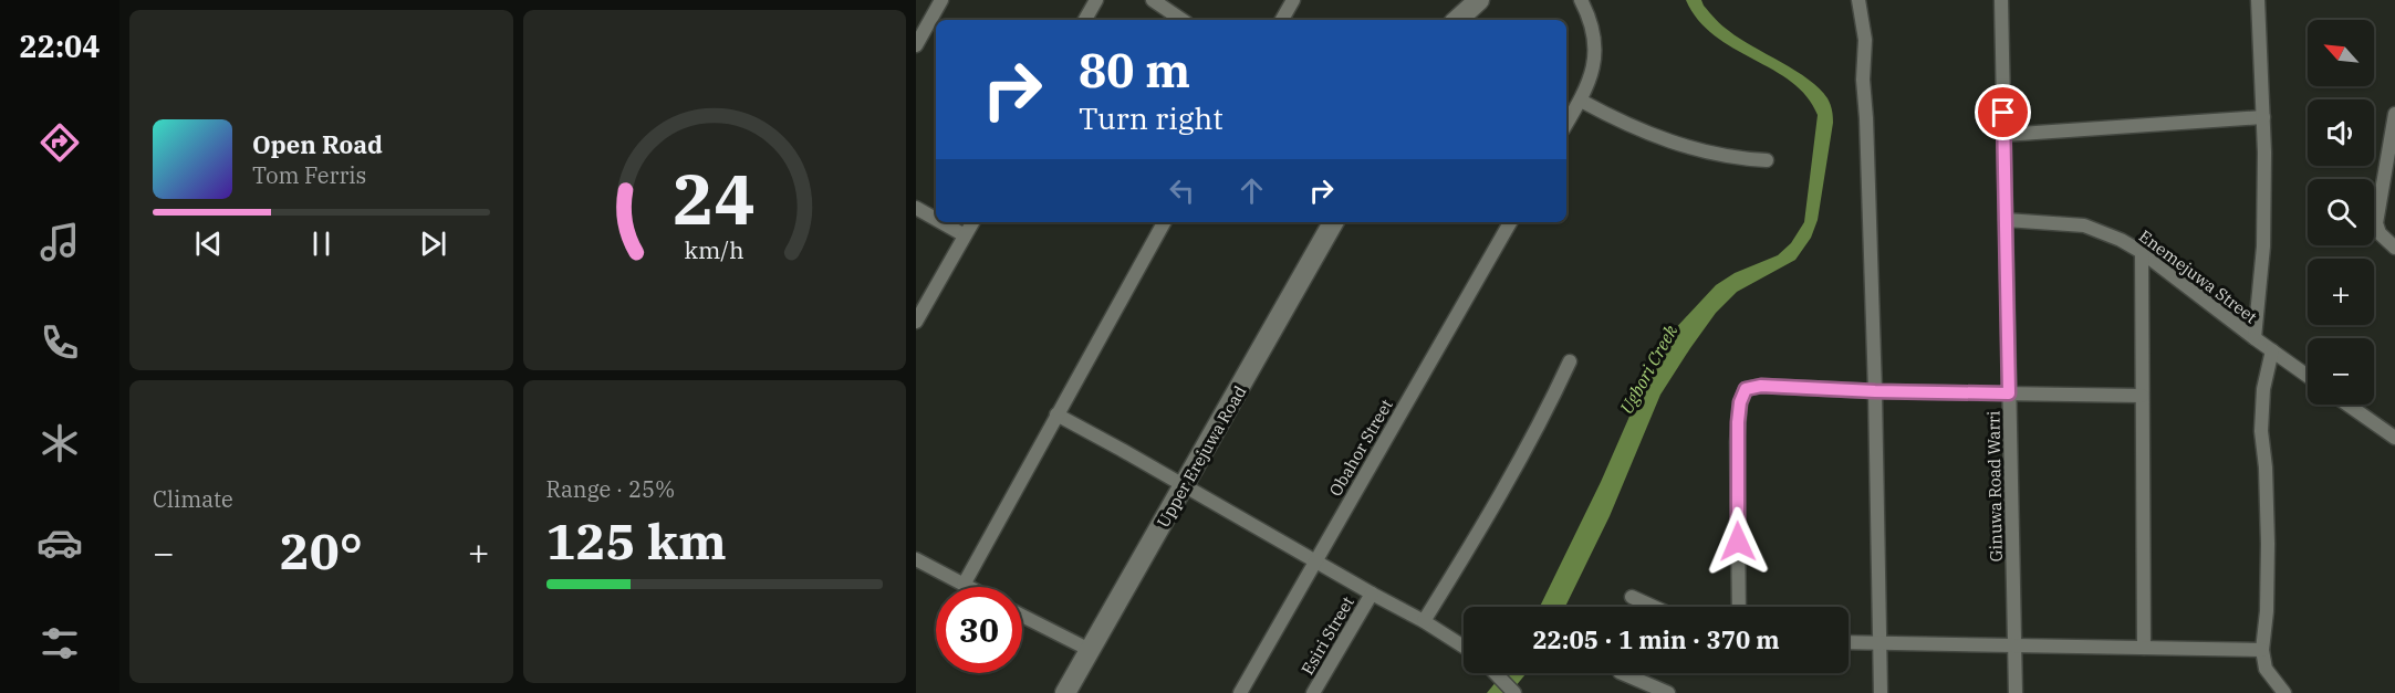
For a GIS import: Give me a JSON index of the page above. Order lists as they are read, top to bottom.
{
  "streets": {
    "street": [
      "Enemejuwa Street",
      "Obahor Street",
      "Upper Erejuwa Road",
      "Ginuwa Road Warri",
      "Esiri Street"
    ]
  },
  "crossings": [
    ["Enemejuwa Street", "Ginuwa Road Warri"]
  ],
  "water": ["Ugbori Creek"],
  "north": "top left",
  "page": {
    "tabs": "22:04",
    "map_buttons": ["+", "−"],
    "turn": ["80 m", "Turn right"],
    "song": ["Open Road", "Tom Ferris"],
    "tile": [
      "Climate",
      ["Range · 25%", "125 km"]
    ],
    "heat": ["−", "20°", "+"],
    "limit": "30",
    "trip": "22:05 · 1 min · 370 m",
    "gauge": ["24", "km/h"]
  }
}
